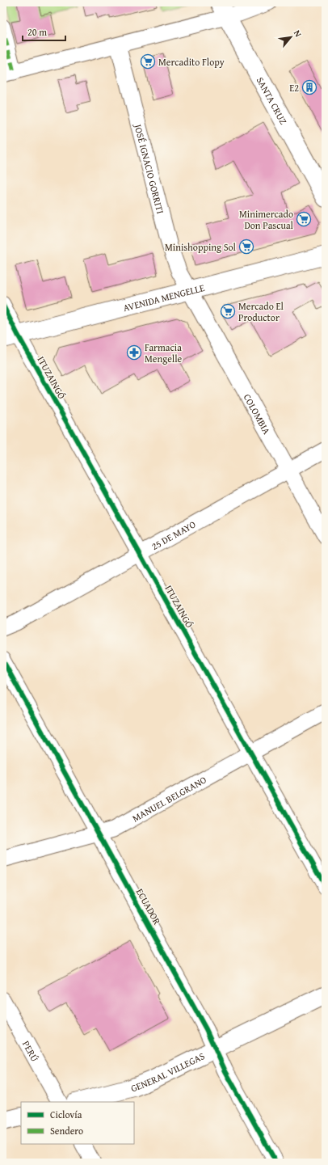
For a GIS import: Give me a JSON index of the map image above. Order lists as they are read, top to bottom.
{
  "streets": {
    "main road": ["SANTA CRUZ", "AVENIDA MENGELLE", "GENERAL VILLEGAS"],
    "street": [
      "JOSÉ IGNACIO GORRITI",
      "ITUZAINGÓ",
      "COLOMBIA",
      "25 DE MAYO",
      "MANUEL BELGRANO",
      "ECUADOR",
      "PERÚ"
    ]
  },
  "crossings": [
    ["JOSÉ IGNACIO GORRITI", "AVENIDA MENGELLE"],
    ["JOSÉ IGNACIO GORRITI", "COLOMBIA"],
    ["AVENIDA MENGELLE", "ITUZAINGÓ"],
    ["AVENIDA MENGELLE", "COLOMBIA"],
    ["ITUZAINGÓ", "25 DE MAYO"],
    ["ITUZAINGÓ", "MANUEL BELGRANO"],
    ["COLOMBIA", "25 DE MAYO"],
    ["MANUEL BELGRANO", "ECUADOR"],
    ["ECUADOR", "GENERAL VILLEGAS"]
  ],
  "places": {
    "supermarket": [
      "Mercadito Flopy",
      "Minimercado Don Pascual",
      "Minishopping Sol",
      "Mercado El Productor"
    ],
    "building": ["E2"],
    "pharmacy": ["Farmacia Mengelle"]
  },
  "legend": ["Ciclovía", "Sendero"],
  "scale_bar": "20 m",
  "north": "top right"
}
